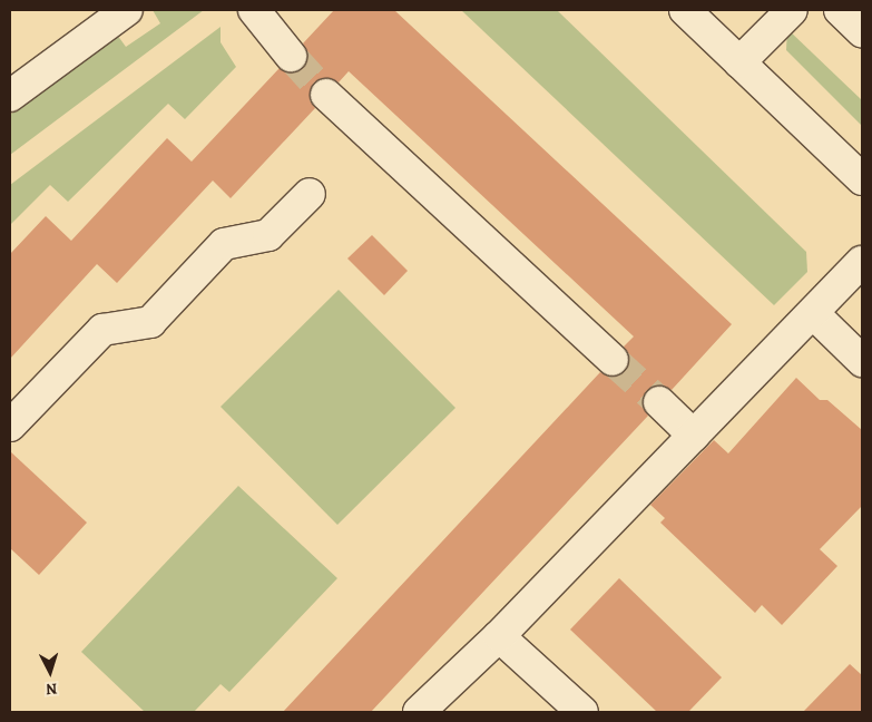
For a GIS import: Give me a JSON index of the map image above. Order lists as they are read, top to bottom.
{
  "north": "bottom"
}
